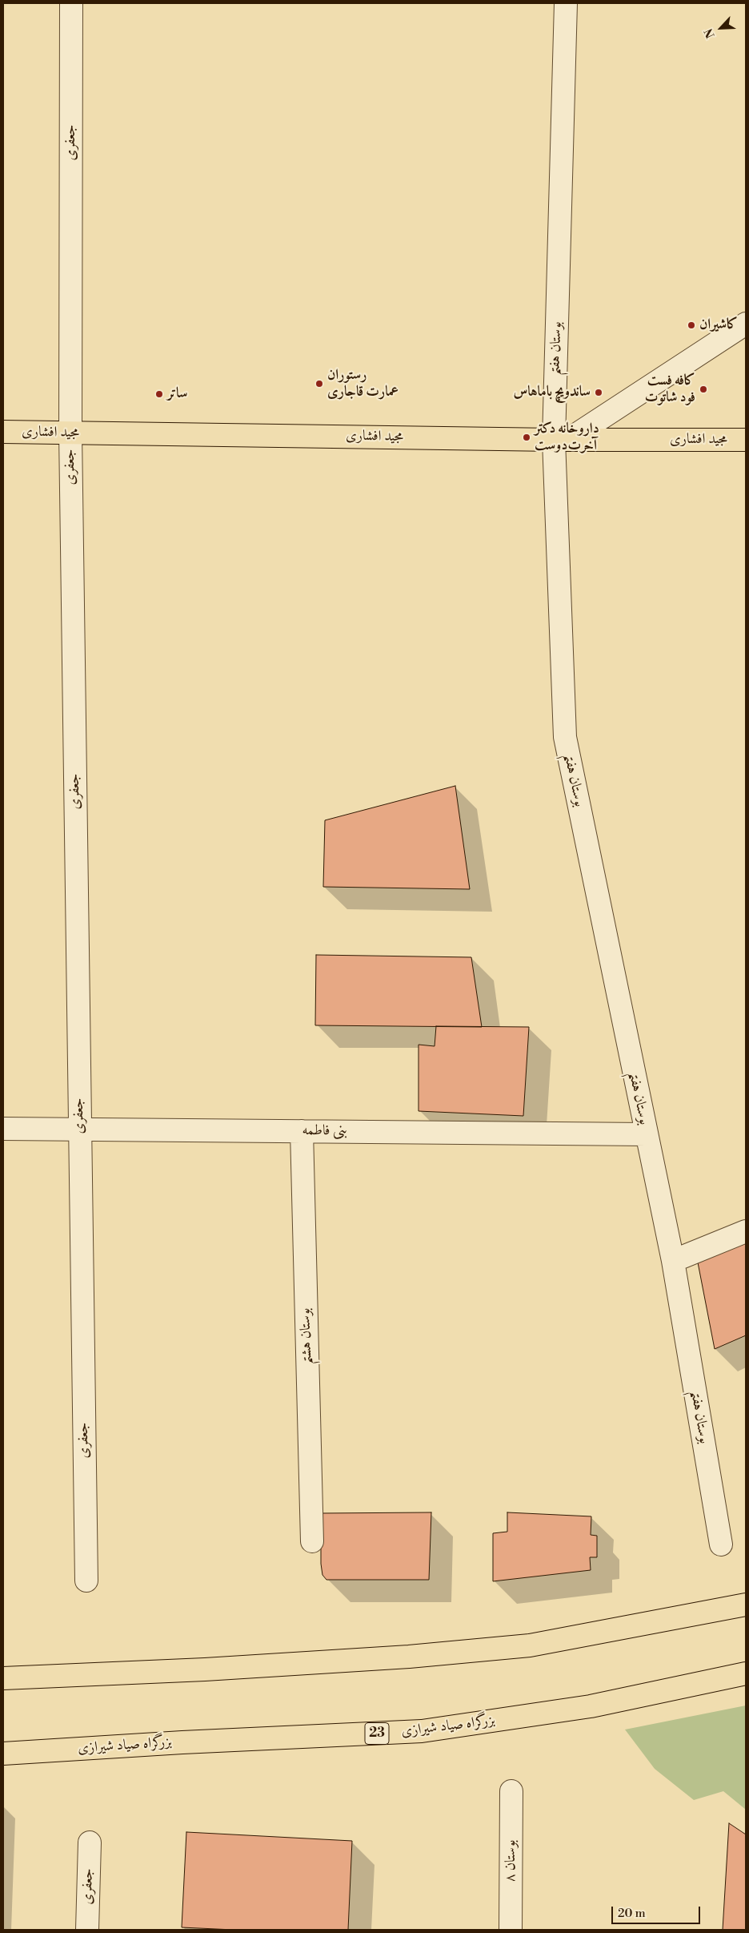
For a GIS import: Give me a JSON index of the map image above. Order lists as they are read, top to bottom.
{
  "streets": {
    "main road": ["مجید افشاری", "بزرگراه صیاد شیرازی", "23"],
    "street": [
      "جعفری",
      "بوستان هفتم",
      "بنی فاطمه",
      "بوستان هشتم",
      "بوستان ۸"
    ]
  },
  "crossings": [
    ["جعفری", "مجید افشاری"],
    ["جعفری", "بنی فاطمه"],
    ["بوستان هفتم", "مجید افشاری"],
    ["بوستان هفتم", "بنی فاطمه"],
    ["بنی فاطمه", "بوستان هشتم"]
  ],
  "places": [
    "کاشیران",
    "رستوران عمارت قاجاری",
    "کافه فست فود شاتوت",
    "ساندویچ باماهاس",
    "ساتر",
    "داروخانه دکتر آخرت‌دوست"
  ],
  "scale_bar": "20 m",
  "north": "bottom left"
}
